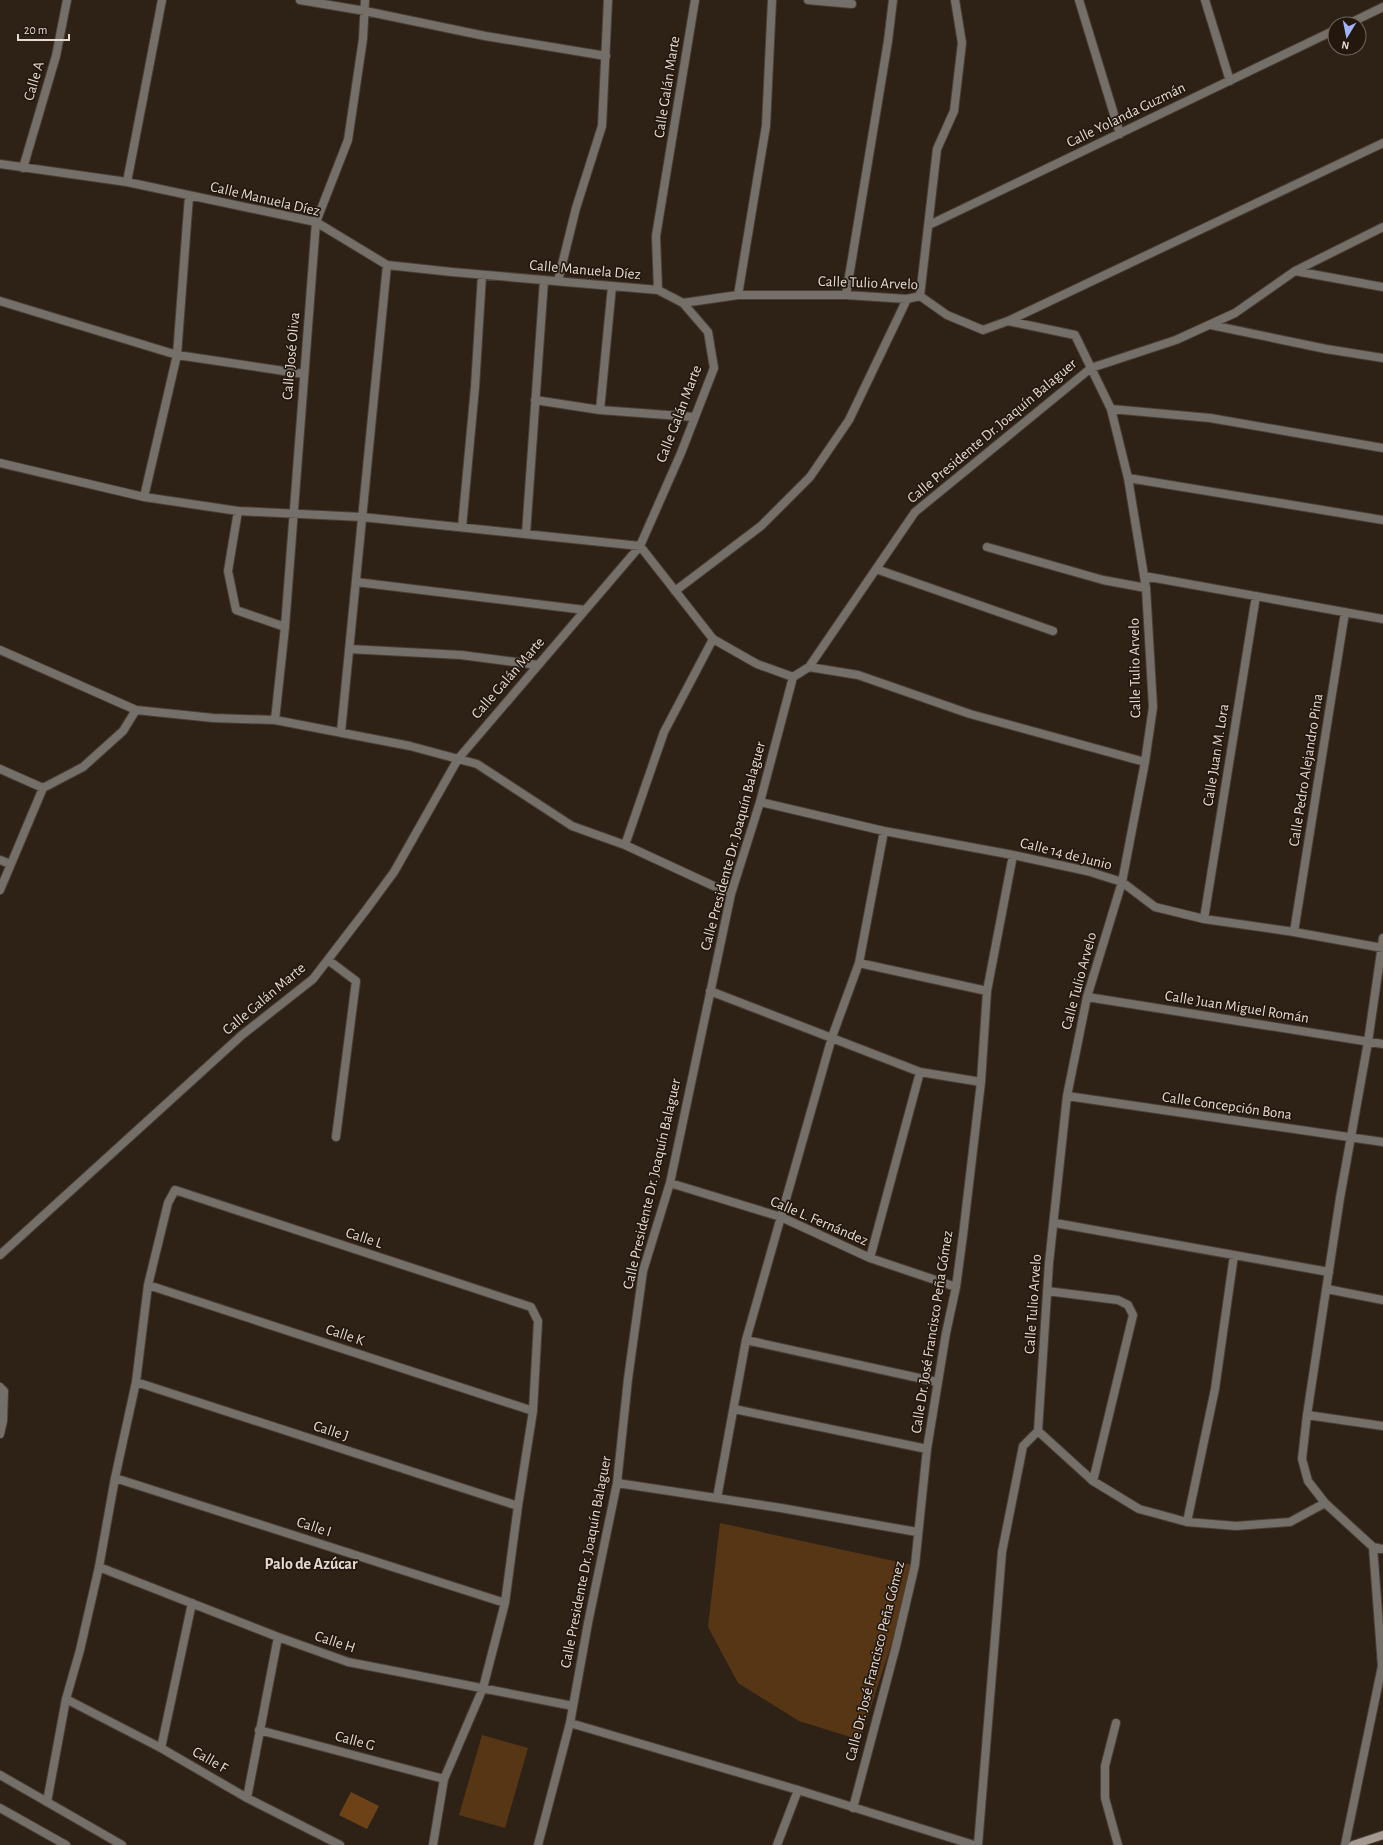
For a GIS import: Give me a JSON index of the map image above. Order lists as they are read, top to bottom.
{
  "streets": {
    "street": [
      "Calle A",
      "Calle Galán Marte",
      "Calle Yolanda Guzmán",
      "Calle Manuela Díez",
      "Calle Tulio Arvelo",
      "Calle José Oliva",
      "Calle Presidente Dr. Joaquín Balaguer",
      "Calle Juan M. Lora",
      "Calle Pedro Alejandro Pina",
      "Calle 14 de Junio",
      "Calle Juan Miguel Román",
      "Calle Concepción Bona",
      "Calle L. Fernández",
      "Calle L",
      "Calle Dr. José Francisco Peña Gómez",
      "Calle K",
      "Calle J",
      "Calle I",
      "Calle H",
      "Calle G",
      "Calle F"
    ]
  },
  "crossings": [
    ["Calle A", "Calle Manuela Díez"],
    ["Calle Galán Marte", "Calle Manuela Díez"],
    ["Calle Galán Marte", "Calle Tulio Arvelo"],
    ["Calle Manuela Díez", "Calle José Oliva"],
    ["Calle Tulio Arvelo", "Calle Presidente Dr. Joaquín Balaguer"],
    ["Calle Tulio Arvelo", "Calle 14 de Junio"],
    ["Calle Tulio Arvelo", "Calle Juan Miguel Román"],
    ["Calle Tulio Arvelo", "Calle Concepción Bona"],
    ["Calle Presidente Dr. Joaquín Balaguer", "Calle 14 de Junio"],
    ["Calle Presidente Dr. Joaquín Balaguer", "Calle L. Fernández"],
    ["Calle Presidente Dr. Joaquín Balaguer", "Calle H"],
    ["Calle Juan M. Lora", "Calle 14 de Junio"],
    ["Calle Pedro Alejandro Pina", "Calle 14 de Junio"],
    ["Calle 14 de Junio", "Calle Dr. José Francisco Peña Gómez"],
    ["Calle L. Fernández", "Calle Dr. José Francisco Peña Gómez"],
    ["Calle L", "Calle K"]
  ],
  "districts": ["Palo de Azúcar"],
  "scale_bar": "20 m",
  "north": "bottom"
}
